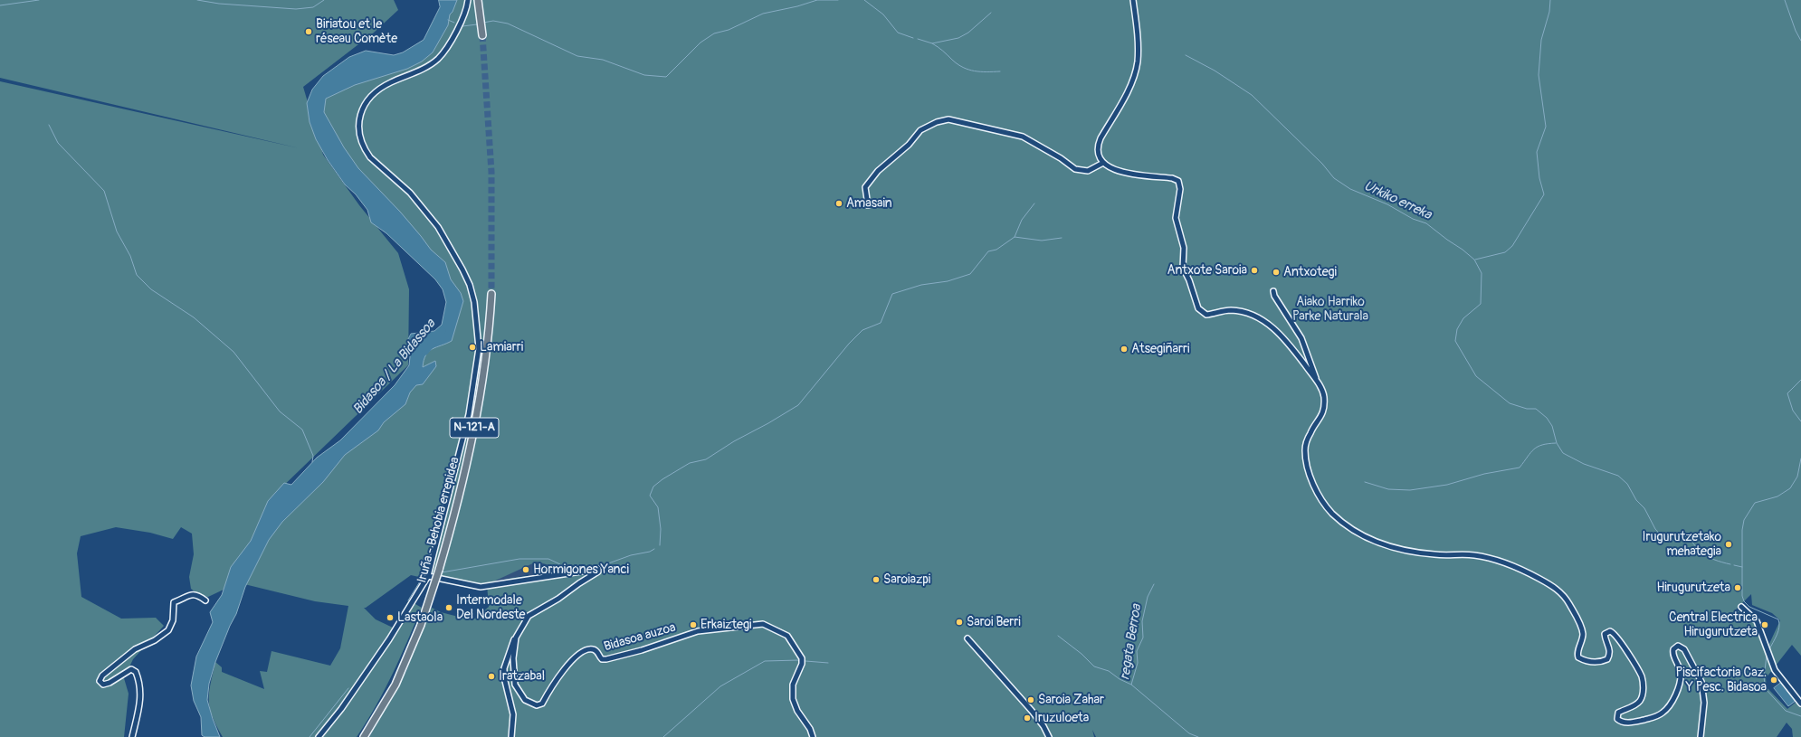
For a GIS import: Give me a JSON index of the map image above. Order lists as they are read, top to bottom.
{
  "streets": {
    "highway": ["N-121-A", "Iruña - Behobia errepidea"],
    "street": ["Bidasoa auzoa"]
  },
  "water": ["Urkiko erreka", "Bidasoa / La Bidassoa", "regata Berroa"],
  "parks": ["Aiako Harriko Parke Naturala"],
  "places": [
    "Biriatou et le réseau Comète",
    "Amasain",
    "Antxote Saroia",
    "Antxotegi",
    "Lamiarri",
    "Atsegiñarri",
    "Irugurutzetako mehategia",
    "Hormigones Yanci",
    "Saroiazpi",
    "Hirugurutzeta",
    "Intermodale Del Nordeste",
    "Lastaola",
    "Saroi Berri",
    "Erkaiztegi",
    "Central Electrica Hirugurutzeta",
    "Iratzabal",
    "Piscifactoria Caz. Y Pesc. Bidasoa",
    "Saroia Zahar",
    "Iruzuloeta"
  ]
}
